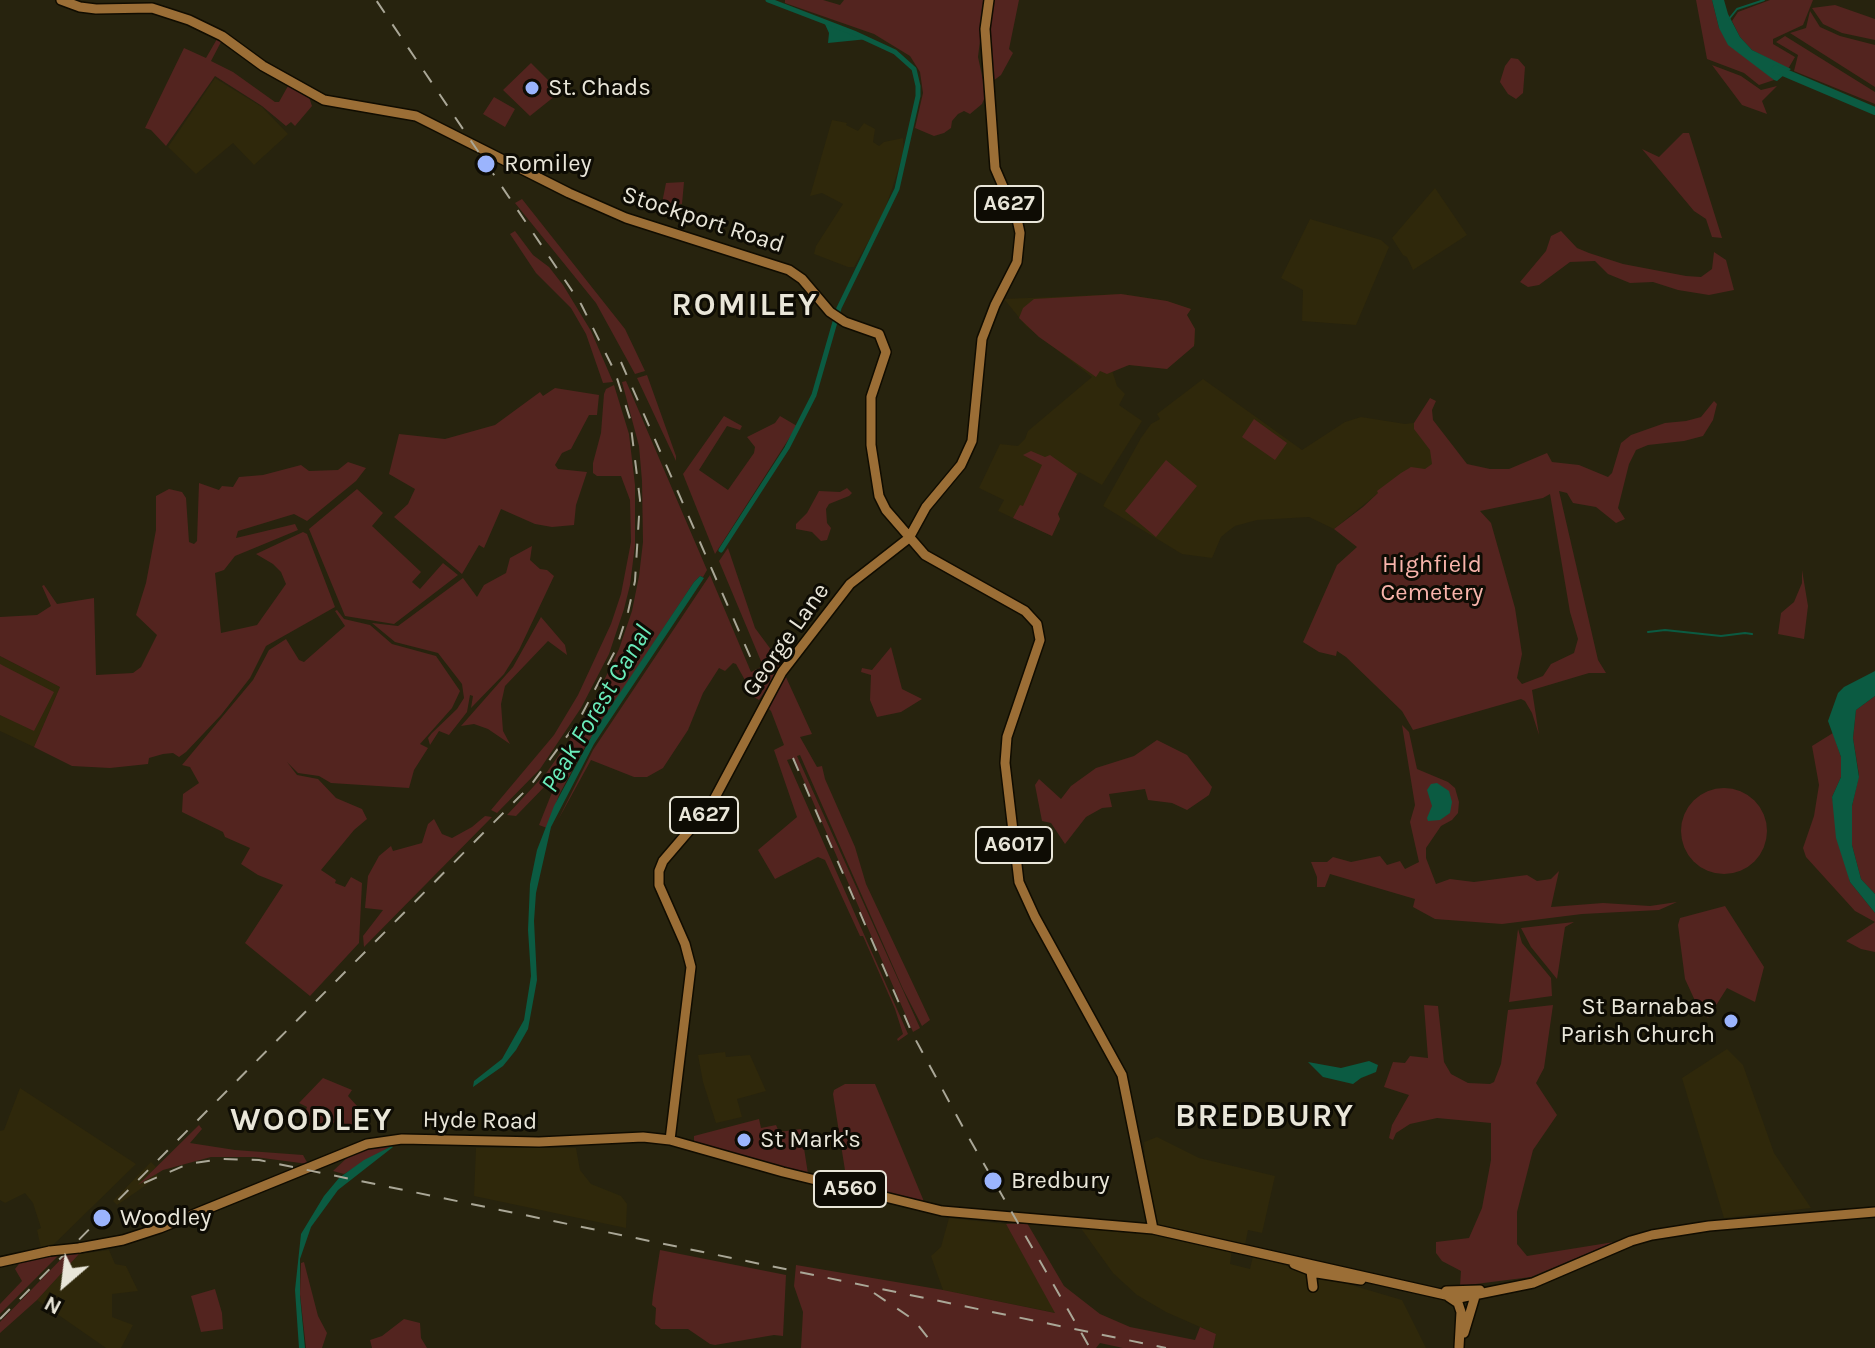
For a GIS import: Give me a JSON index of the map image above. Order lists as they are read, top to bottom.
{
  "streets": {
    "main road": [
      "A627",
      "Stockport Road",
      "George Lane",
      "A6017",
      "Hyde Road",
      "A560"
    ]
  },
  "crossings": [
    ["A627", "Stockport Road"],
    ["A627", "George Lane"],
    ["A627", "A6017"],
    ["Stockport Road", "George Lane"],
    ["Stockport Road", "A6017"],
    ["George Lane", "A6017"],
    ["George Lane", "Hyde Road"],
    ["A6017", "Hyde Road"],
    ["A6017", "A560"],
    ["Hyde Road", "A560"]
  ],
  "districts": ["ROMILEY", "BREDBURY", "WOODLEY"],
  "water": ["Peak Forest Canal"],
  "parks": ["Highfield Cemetery"],
  "places": [
    "St. Chads",
    "Romiley",
    "St Barnabas Parish Church",
    "St Mark's",
    "Bredbury",
    "Woodley"
  ],
  "north": "bottom left"
}
